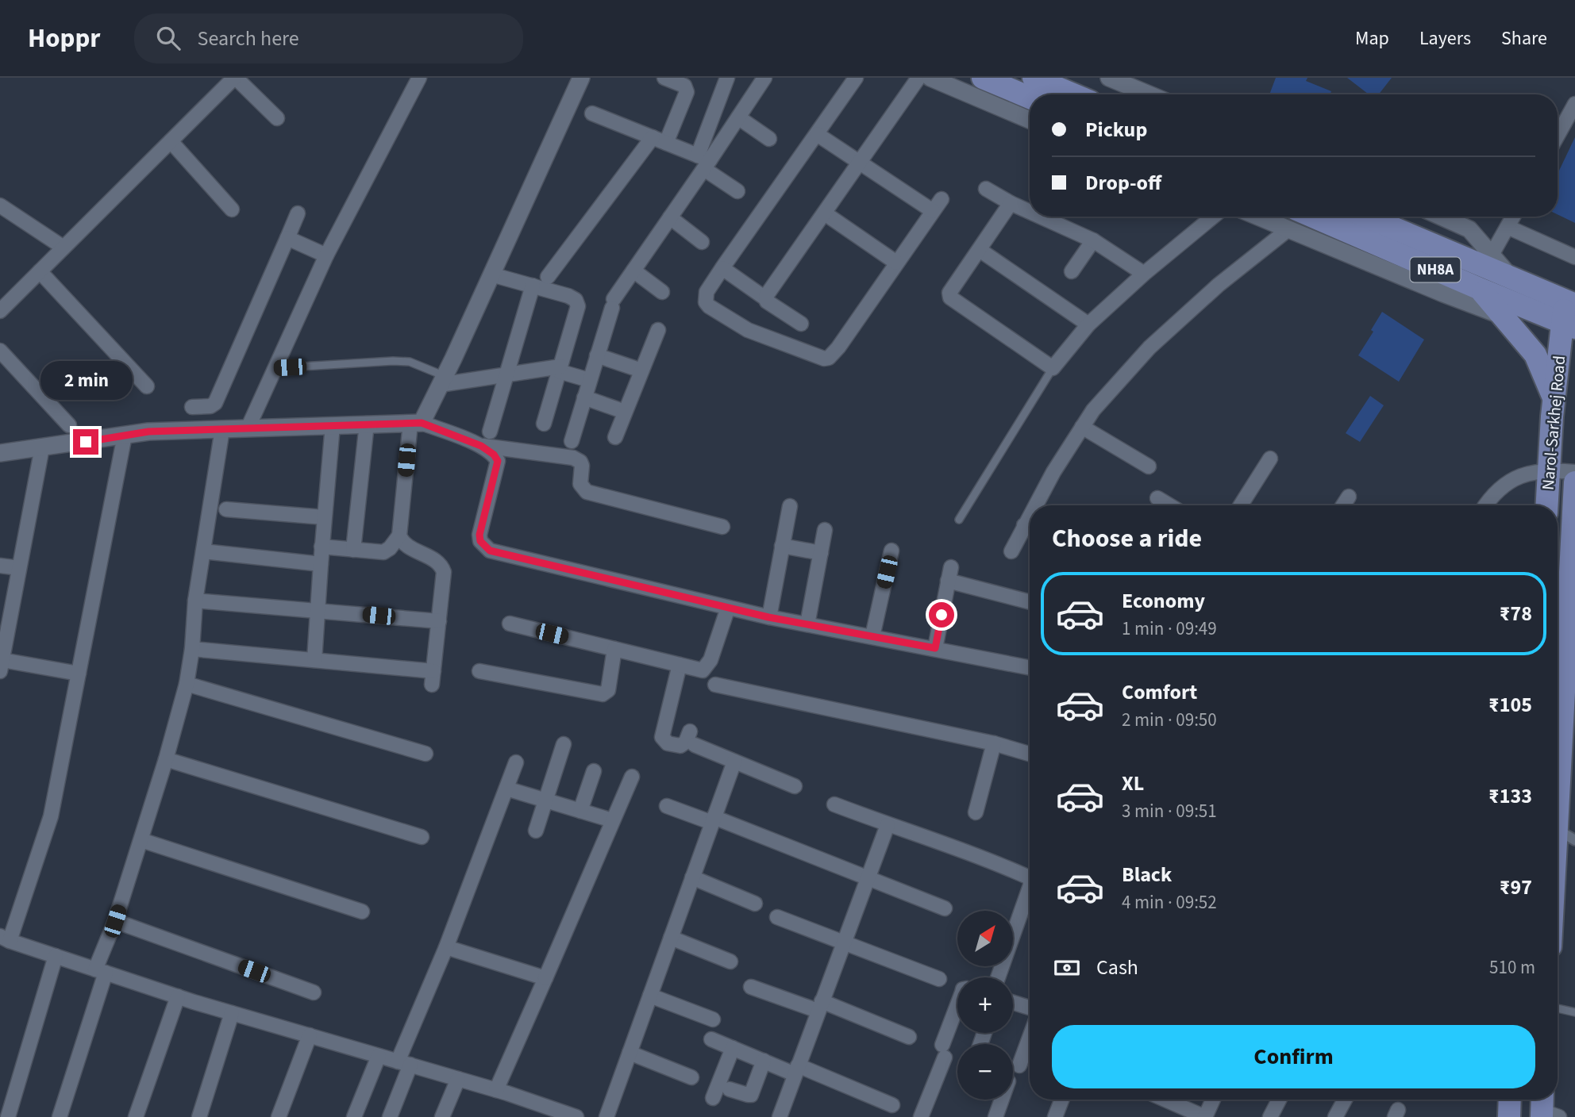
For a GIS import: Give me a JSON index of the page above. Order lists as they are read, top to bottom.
{
  "streets": {
    "main road": ["NH8A", "Narol-Sarkhej Road"]
  },
  "crossings": [
    ["NH8A", "Narol-Sarkhej Road"]
  ],
  "north": "top right",
  "page": {
    "header": "Hoppr",
    "search": "Search here",
    "nav": ["Map", "Layers", "Share"],
    "banner": ["Pickup", "Drop-off"],
    "bubble": "2 min",
    "heading": "Choose a ride",
    "list": [
      {
        "name": "Economy",
        "note": "1 min · 09:49",
        "value": "₹78"
      },
      {
        "name": "Comfort",
        "note": "2 min · 09:50",
        "value": "₹105"
      },
      {
        "name": "XL",
        "note": "3 min · 09:51",
        "value": "₹133"
      },
      {
        "name": "Black",
        "note": "4 min · 09:52",
        "value": "₹97"
      }
    ],
    "map_buttons": ["+", "−"],
    "pay": ["Cash", "510 m"],
    "buttons": "Confirm"
  }
}
